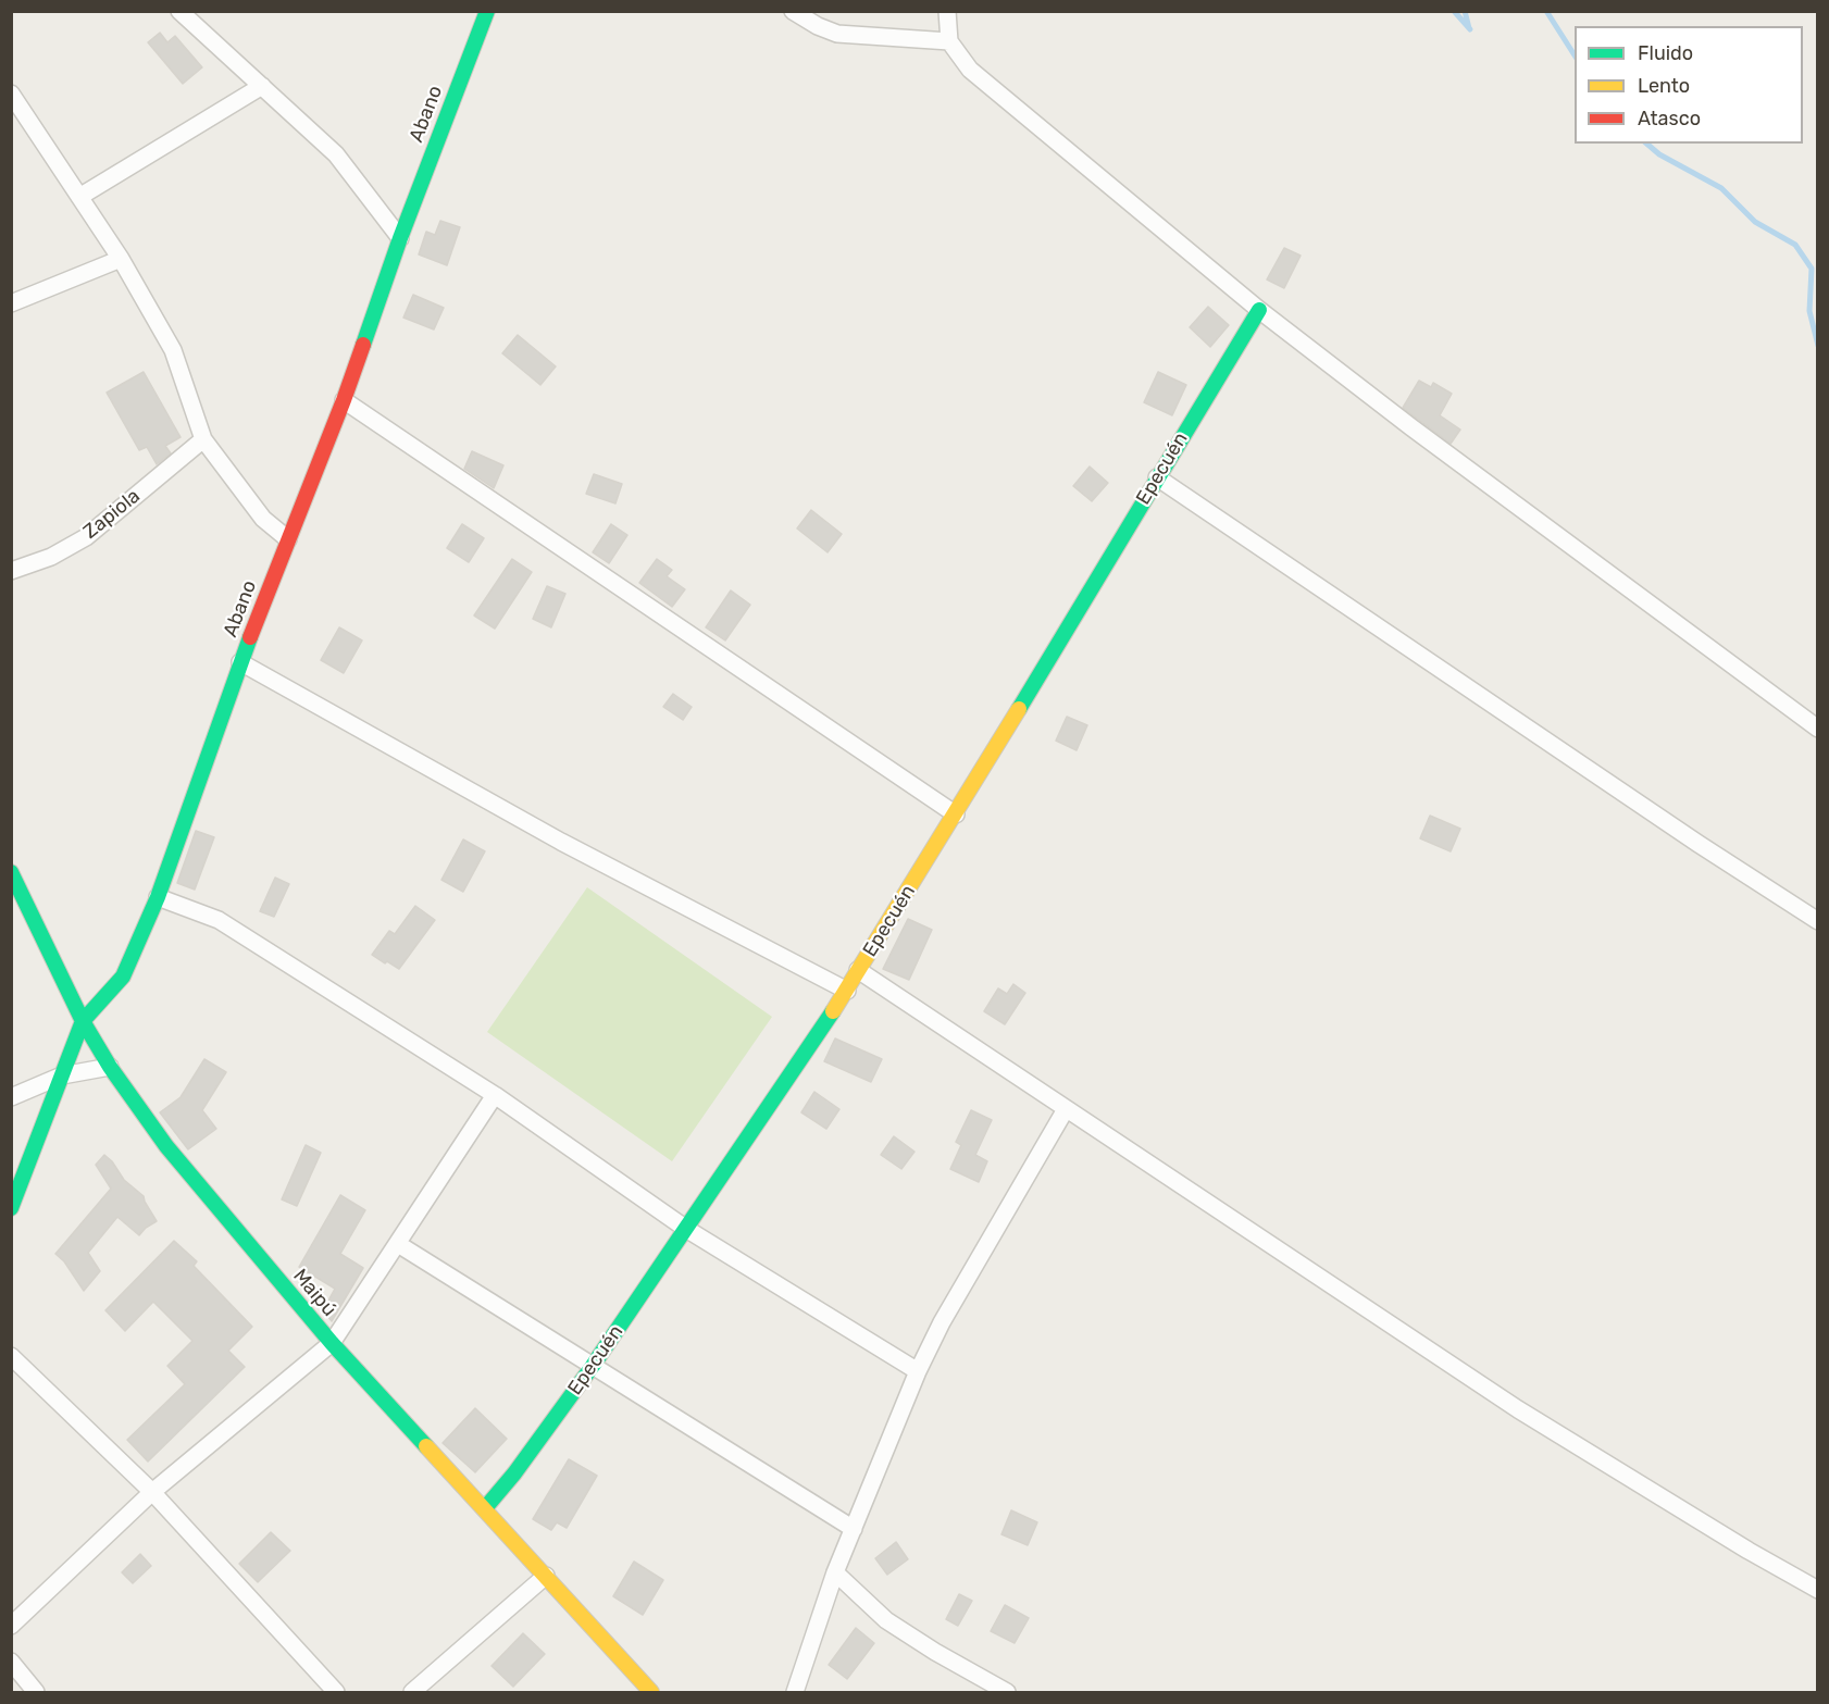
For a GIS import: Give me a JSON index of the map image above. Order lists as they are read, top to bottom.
{
  "streets": {
    "street": [
      "Abano",
      "Epecuén",
      "Zapiola",
      "Maipú"
    ]
  },
  "crossings": [
    ["Abano", "Maipú"],
    ["Epecuén", "Maipú"]
  ],
  "legend": ["Fluido", "Lento", "Atasco"]
}
